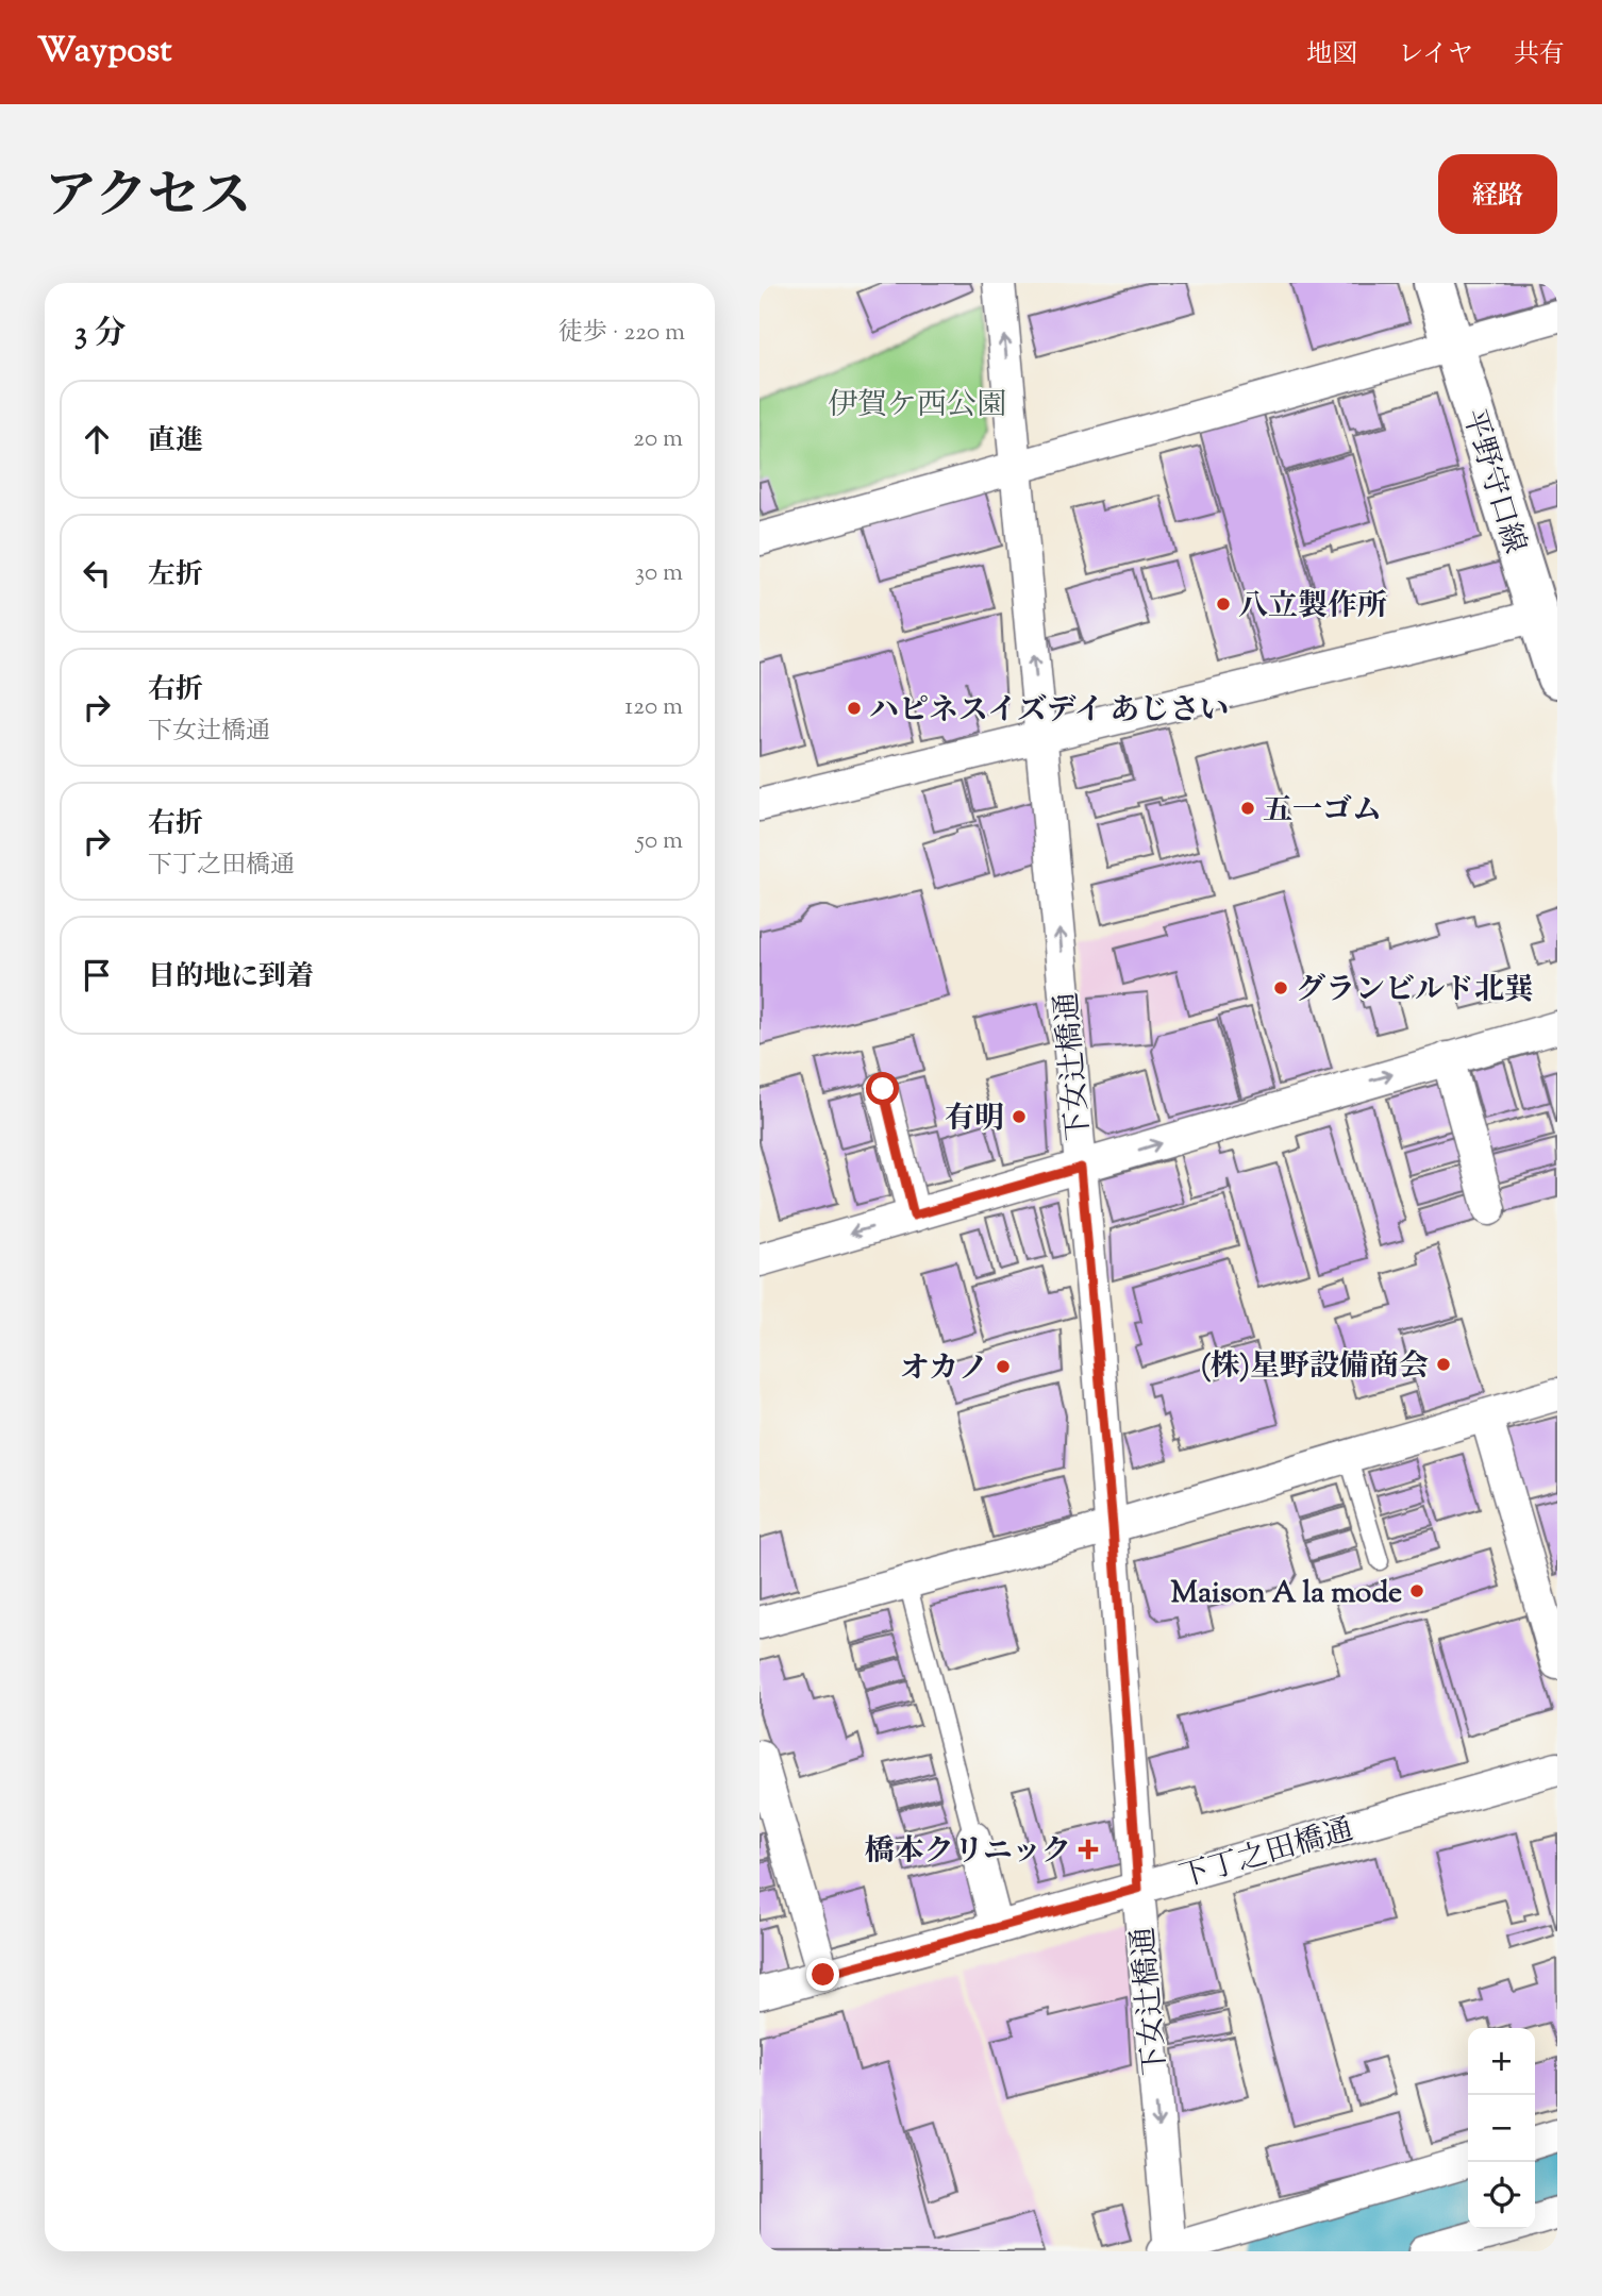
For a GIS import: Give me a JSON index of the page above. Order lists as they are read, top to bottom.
{
  "streets": {
    "main road": ["平野守口線"],
    "street": ["下女辻橋通", "下丁之田橋通"]
  },
  "crossings": [
    ["下女辻橋通", "下丁之田橋通"]
  ],
  "parks": ["伊賀ケ西公園"],
  "places": {
    "other": [
      "八立製作所",
      "ハピネスイズデイ あじさい",
      "五一ゴム",
      "グランビルド北巽",
      "有明",
      "(株)星野設備商会",
      "オカノ",
      "Maison A la mode"
    ],
    "health": ["橋本クリニック"]
  },
  "page": {
    "header": "Waypost",
    "nav": ["地図", "レイヤ", "共有"],
    "title": "アクセス",
    "buttons": "経路",
    "heading": ["3 分", "徒歩 · 220 m"],
    "list": [
      ["直進", "20 m"],
      ["左折", "30 m"],
      ["右折", "下女辻橋通", "120 m"],
      ["右折", "下丁之田橋通", "50 m"],
      "目的地に到着"
    ],
    "map_buttons": ["+", "−"]
  }
}
